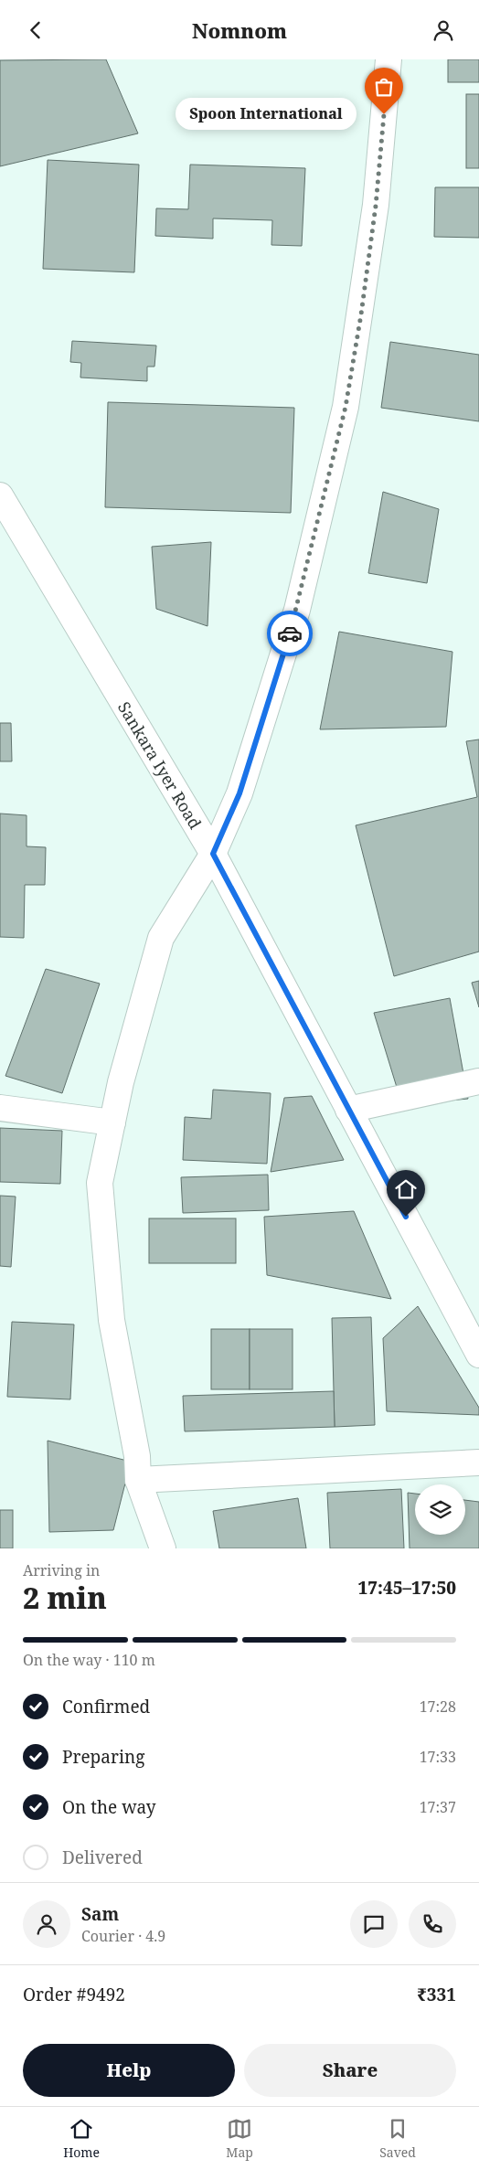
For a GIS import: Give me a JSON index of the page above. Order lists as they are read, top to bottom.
{
  "streets": {
    "main road": ["Sankara Iyer Road"]
  },
  "places": ["Spoon International"],
  "page": {
    "header": "Nomnom",
    "bubble": "Spoon International",
    "heading": ["2 min", "Arriving in", "17:45–17:50"],
    "panel": [
      "Sam",
      "Courier · 4.9",
      "Order #9492",
      "₹331"
    ],
    "bar": "On the way · 110 m",
    "list": [
      ["Confirmed", "17:28"],
      ["Preparing", "17:33"],
      ["On the way", "17:37"],
      "Delivered"
    ],
    "buttons": ["Help", "Share"],
    "tabs": ["Home", "Map", "Saved"]
  }
}
